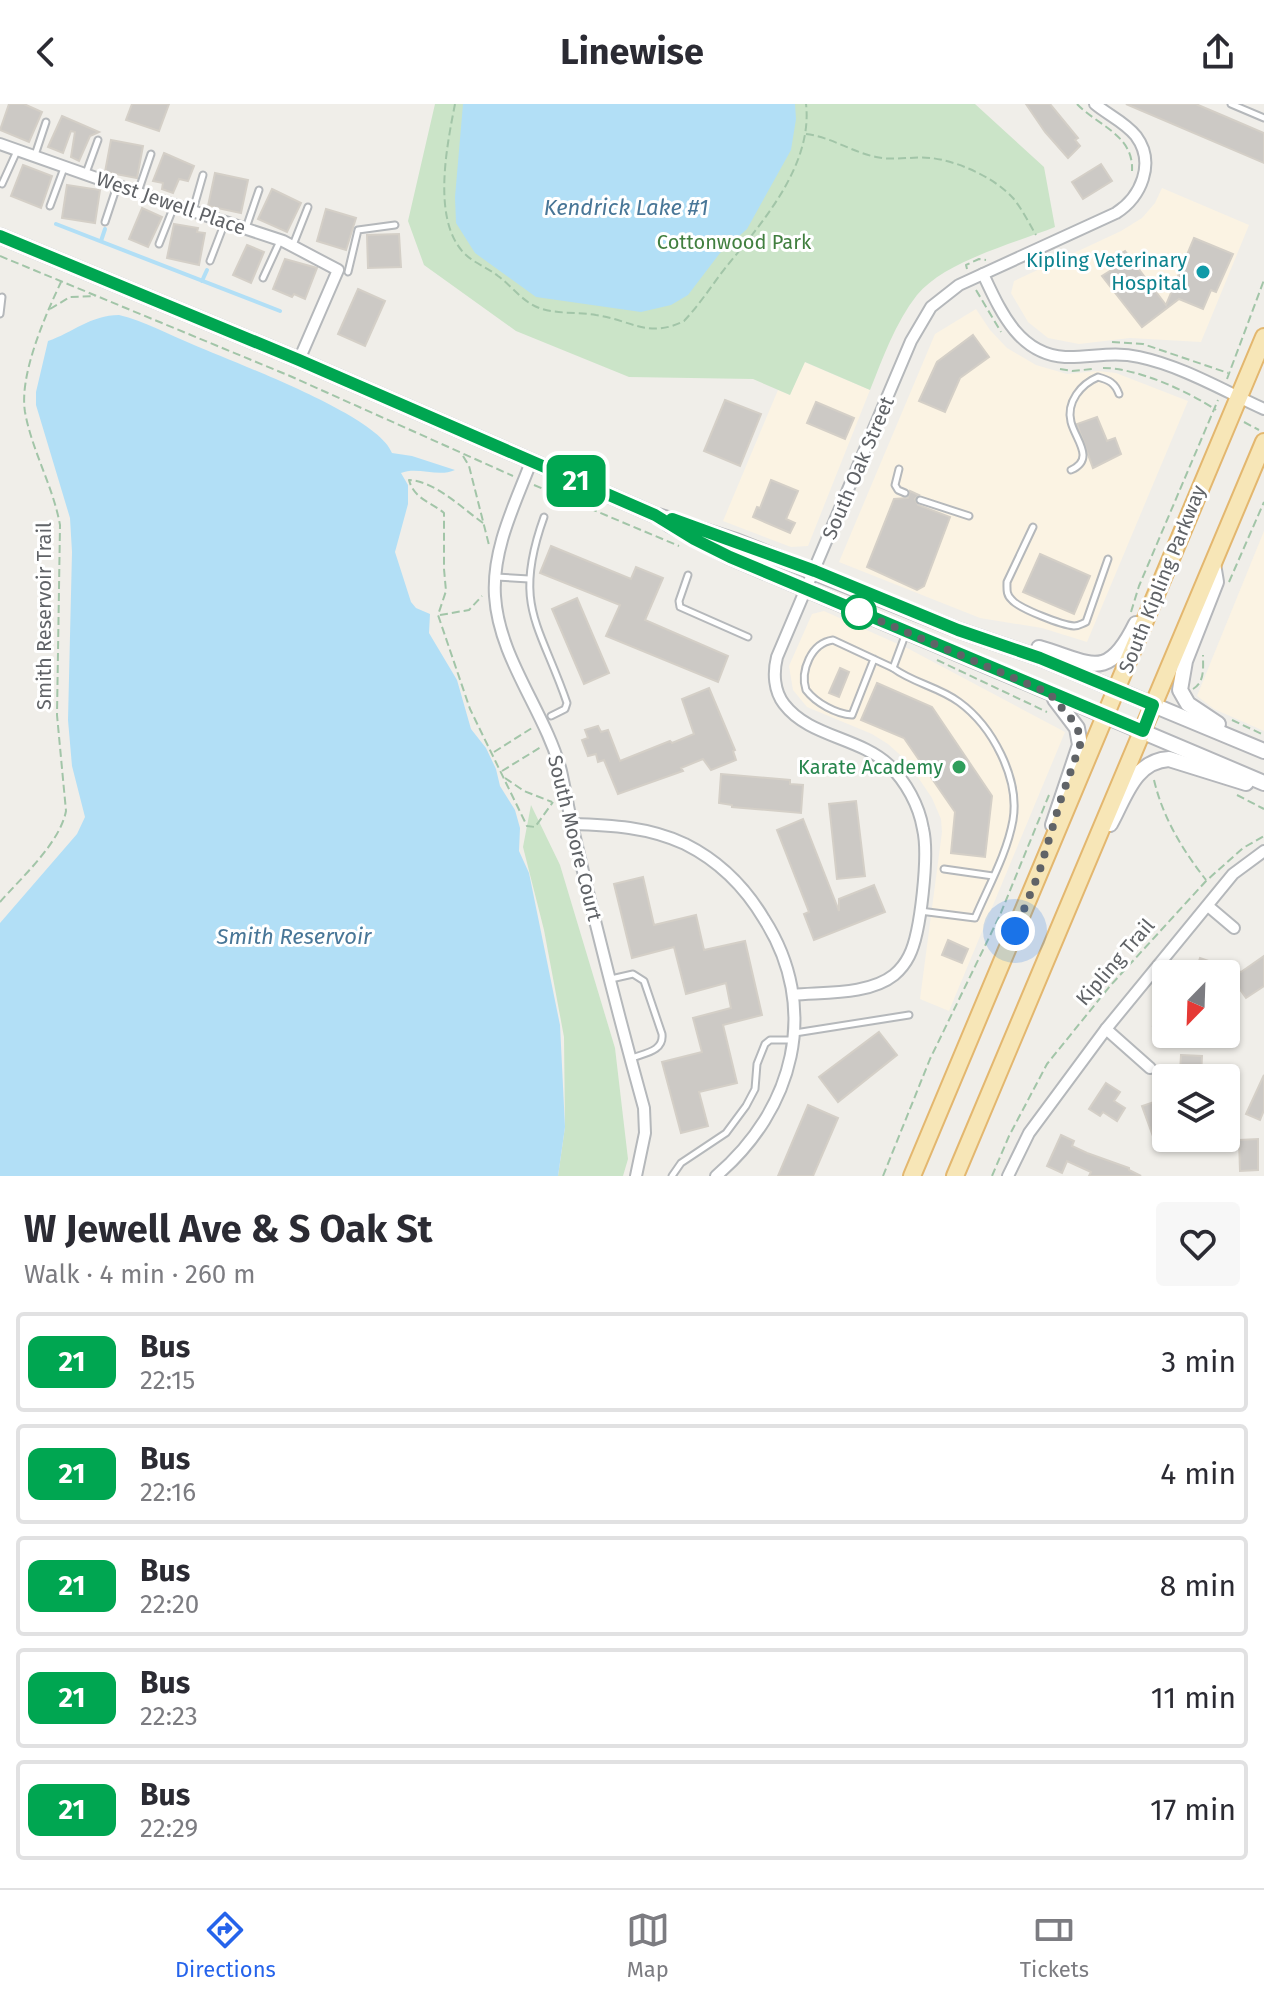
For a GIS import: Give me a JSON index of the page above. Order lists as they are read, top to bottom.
{
  "streets": {
    "main road": ["South Kipling Parkway"],
    "street": ["West Jewell Place", "South Oak Street", "South Moore Court"],
    "path": ["Smith Reservoir Trail", "Kipling Trail"]
  },
  "water": ["Kendrick Lake #1", "Smith Reservoir"],
  "parks": ["Cottonwood Park"],
  "places": ["Kipling Veterinary Hospital", "Karate Academy"],
  "lines": ["bus line 21"],
  "north": "bottom left",
  "page": {
    "header": "Linewise",
    "on_map": "21",
    "heading": ["W Jewell Ave & S Oak St", "Walk · 4 min · 260 m"],
    "list": [
      {
        "mark": "21",
        "name": "Bus",
        "note": "22:15",
        "value": "3 min"
      },
      {
        "mark": "21",
        "name": "Bus",
        "note": "22:16",
        "value": "4 min"
      },
      {
        "mark": "21",
        "name": "Bus",
        "note": "22:20",
        "value": "8 min"
      },
      {
        "mark": "21",
        "name": "Bus",
        "note": "22:23",
        "value": "11 min"
      },
      {
        "mark": "21",
        "name": "Bus",
        "note": "22:29",
        "value": "17 min"
      }
    ],
    "tabs": ["Directions", "Map", "Tickets"]
  }
}
